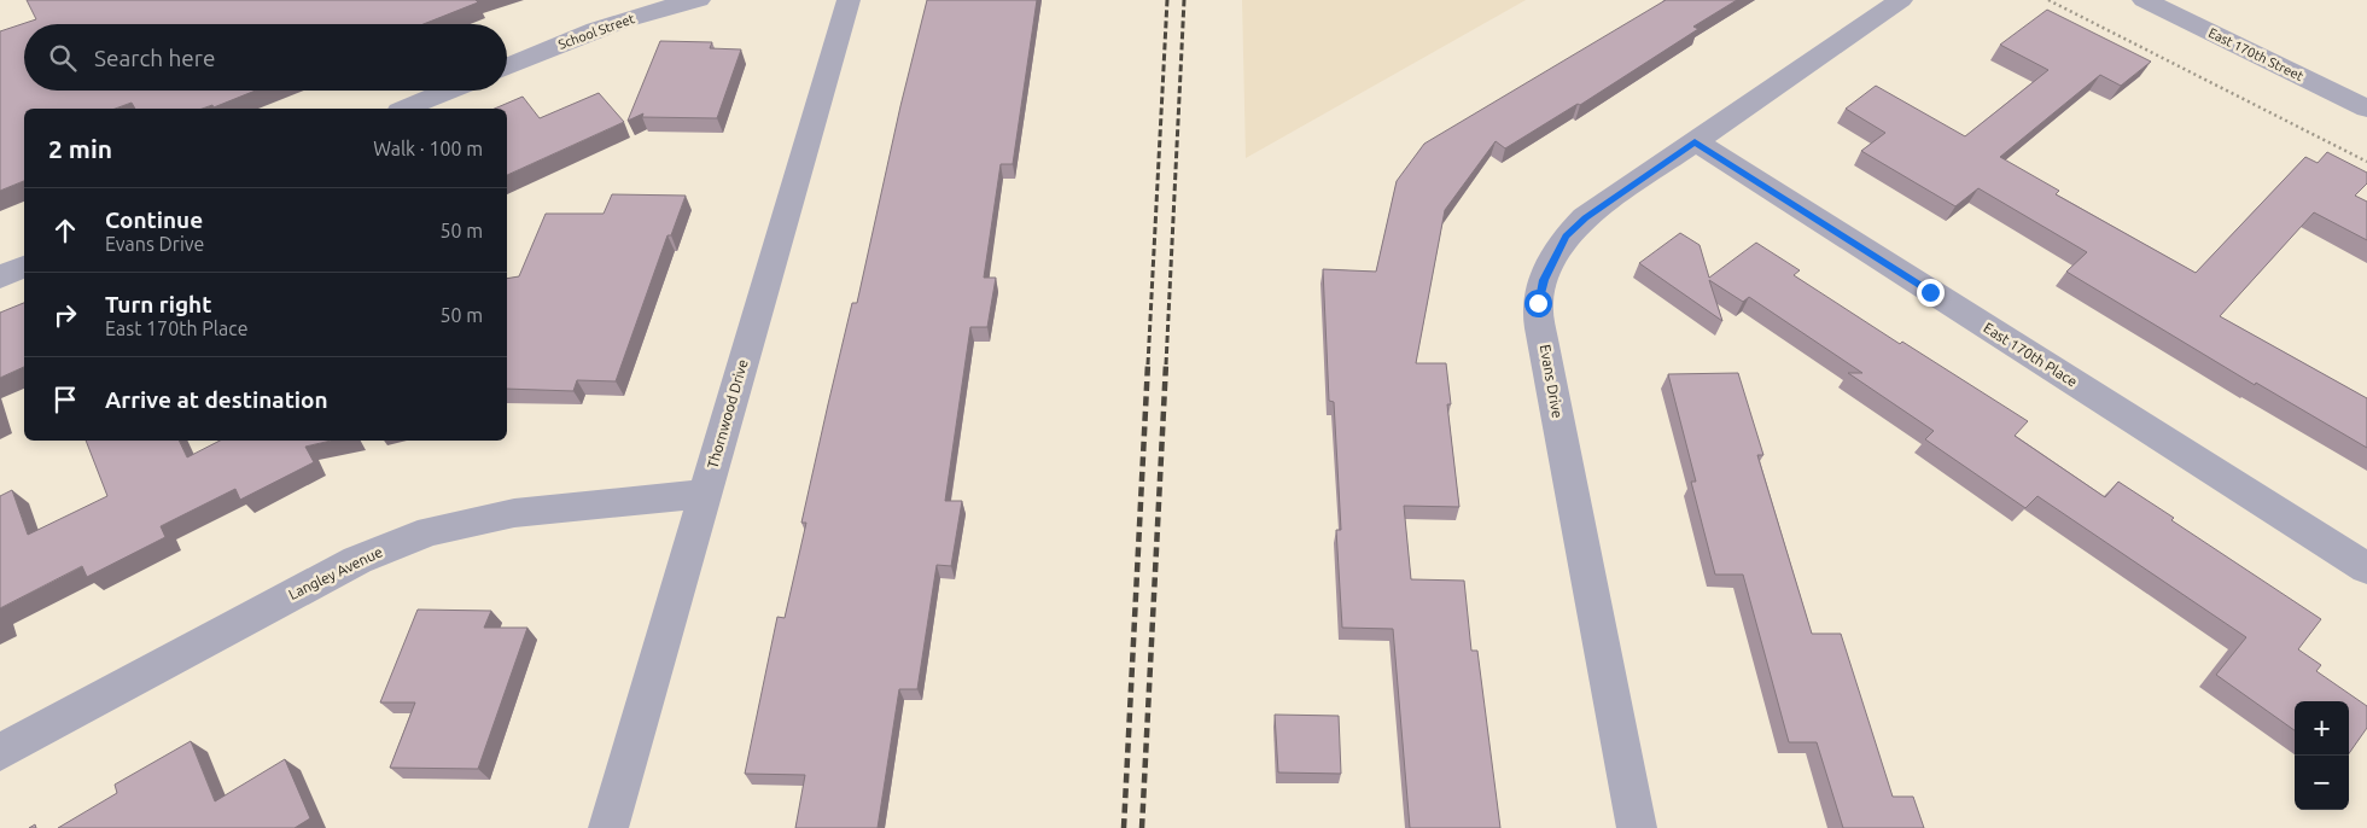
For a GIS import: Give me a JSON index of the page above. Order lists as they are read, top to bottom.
{
  "streets": {
    "street": [
      "School Street",
      "East 170th Street",
      "East 170th Place",
      "Evans Drive",
      "Thornwood Drive",
      "Langley Avenue"
    ]
  },
  "crossings": [
    ["East 170th Place", "Evans Drive"],
    ["Thornwood Drive", "Langley Avenue"]
  ],
  "page": {
    "search": "Search here",
    "heading": ["2 min", "Walk · 100 m"],
    "list": [
      ["Continue", "Evans Drive", "50 m"],
      ["Turn right", "East 170th Place", "50 m"],
      "Arrive at destination"
    ],
    "map_buttons": ["+", "−"]
  }
}
